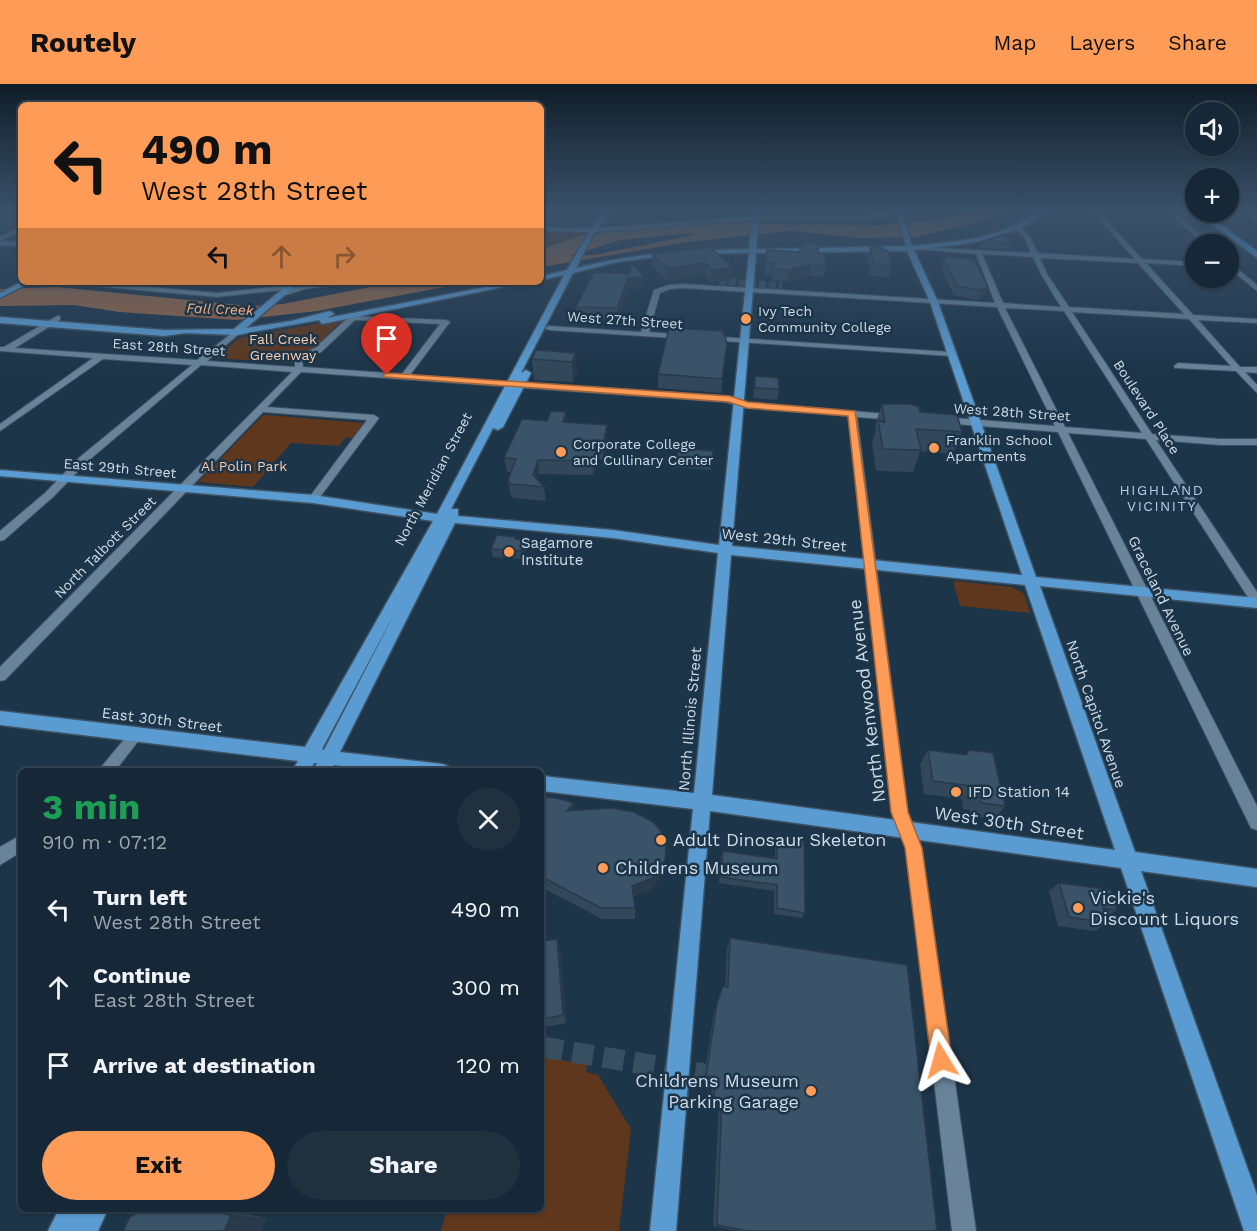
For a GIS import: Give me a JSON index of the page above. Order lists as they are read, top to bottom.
{
  "streets": {
    "main road": [
      "East 29th Street",
      "North Meridian Street",
      "West 29th Street",
      "North Capitol Avenue",
      "North Illinois Street",
      "East 30th Street",
      "West 30th Street"
    ],
    "street": [
      "West 27th Street",
      "East 28th Street",
      "Boulevard Place",
      "West 28th Street",
      "North Talbott Street",
      "Graceland Avenue",
      "North Kenwood Avenue"
    ]
  },
  "crossings": [
    ["West 27th Street", "North Meridian Street"],
    ["West 27th Street", "North Capitol Avenue"],
    ["West 27th Street", "North Illinois Street"],
    ["East 28th Street", "North Meridian Street"],
    ["East 28th Street", "North Talbott Street"],
    ["Boulevard Place", "West 28th Street"],
    ["Boulevard Place", "West 29th Street"],
    ["West 28th Street", "Graceland Avenue"],
    ["West 28th Street", "North Capitol Avenue"],
    ["East 29th Street", "North Meridian Street"],
    ["East 29th Street", "West 29th Street"],
    ["East 29th Street", "North Talbott Street"],
    ["North Meridian Street", "West 29th Street"],
    ["North Meridian Street", "East 30th Street"],
    ["West 29th Street", "Graceland Avenue"],
    ["West 29th Street", "North Kenwood Avenue"],
    ["West 29th Street", "North Capitol Avenue"],
    ["West 29th Street", "North Illinois Street"],
    ["North Kenwood Avenue", "West 30th Street"],
    ["North Capitol Avenue", "West 30th Street"],
    ["North Illinois Street", "West 30th Street"]
  ],
  "districts": ["HIGHLAND VICINITY"],
  "water": ["Fall Creek"],
  "parks": ["Fall Creek Greenway", "Al Polin Park"],
  "places": [
    "Ivy Tech Community College",
    "Franklin School Apartments",
    "Corporate College and Cullinary Center",
    "Sagamore Institute",
    "IFD Station 14",
    "Adult Dinosaur Skeleton",
    "Childrens Museum",
    "Vickie's Discount Liquors",
    "Childrens Museum Parking Garage"
  ],
  "page": {
    "header": "Routely",
    "nav": ["Map", "Layers", "Share"],
    "map_buttons": ["+", "−"],
    "turn": ["490 m", "West 28th Street"],
    "heading": ["3 min", "910 m · 07:12"],
    "list": [
      {
        "name": "Turn left",
        "note": "West 28th Street",
        "value": "490 m"
      },
      {
        "name": "Continue",
        "note": "East 28th Street",
        "value": "300 m"
      },
      {
        "name": "Arrive at destination",
        "value": "120 m"
      }
    ],
    "buttons": ["Exit", "Share"]
  }
}
